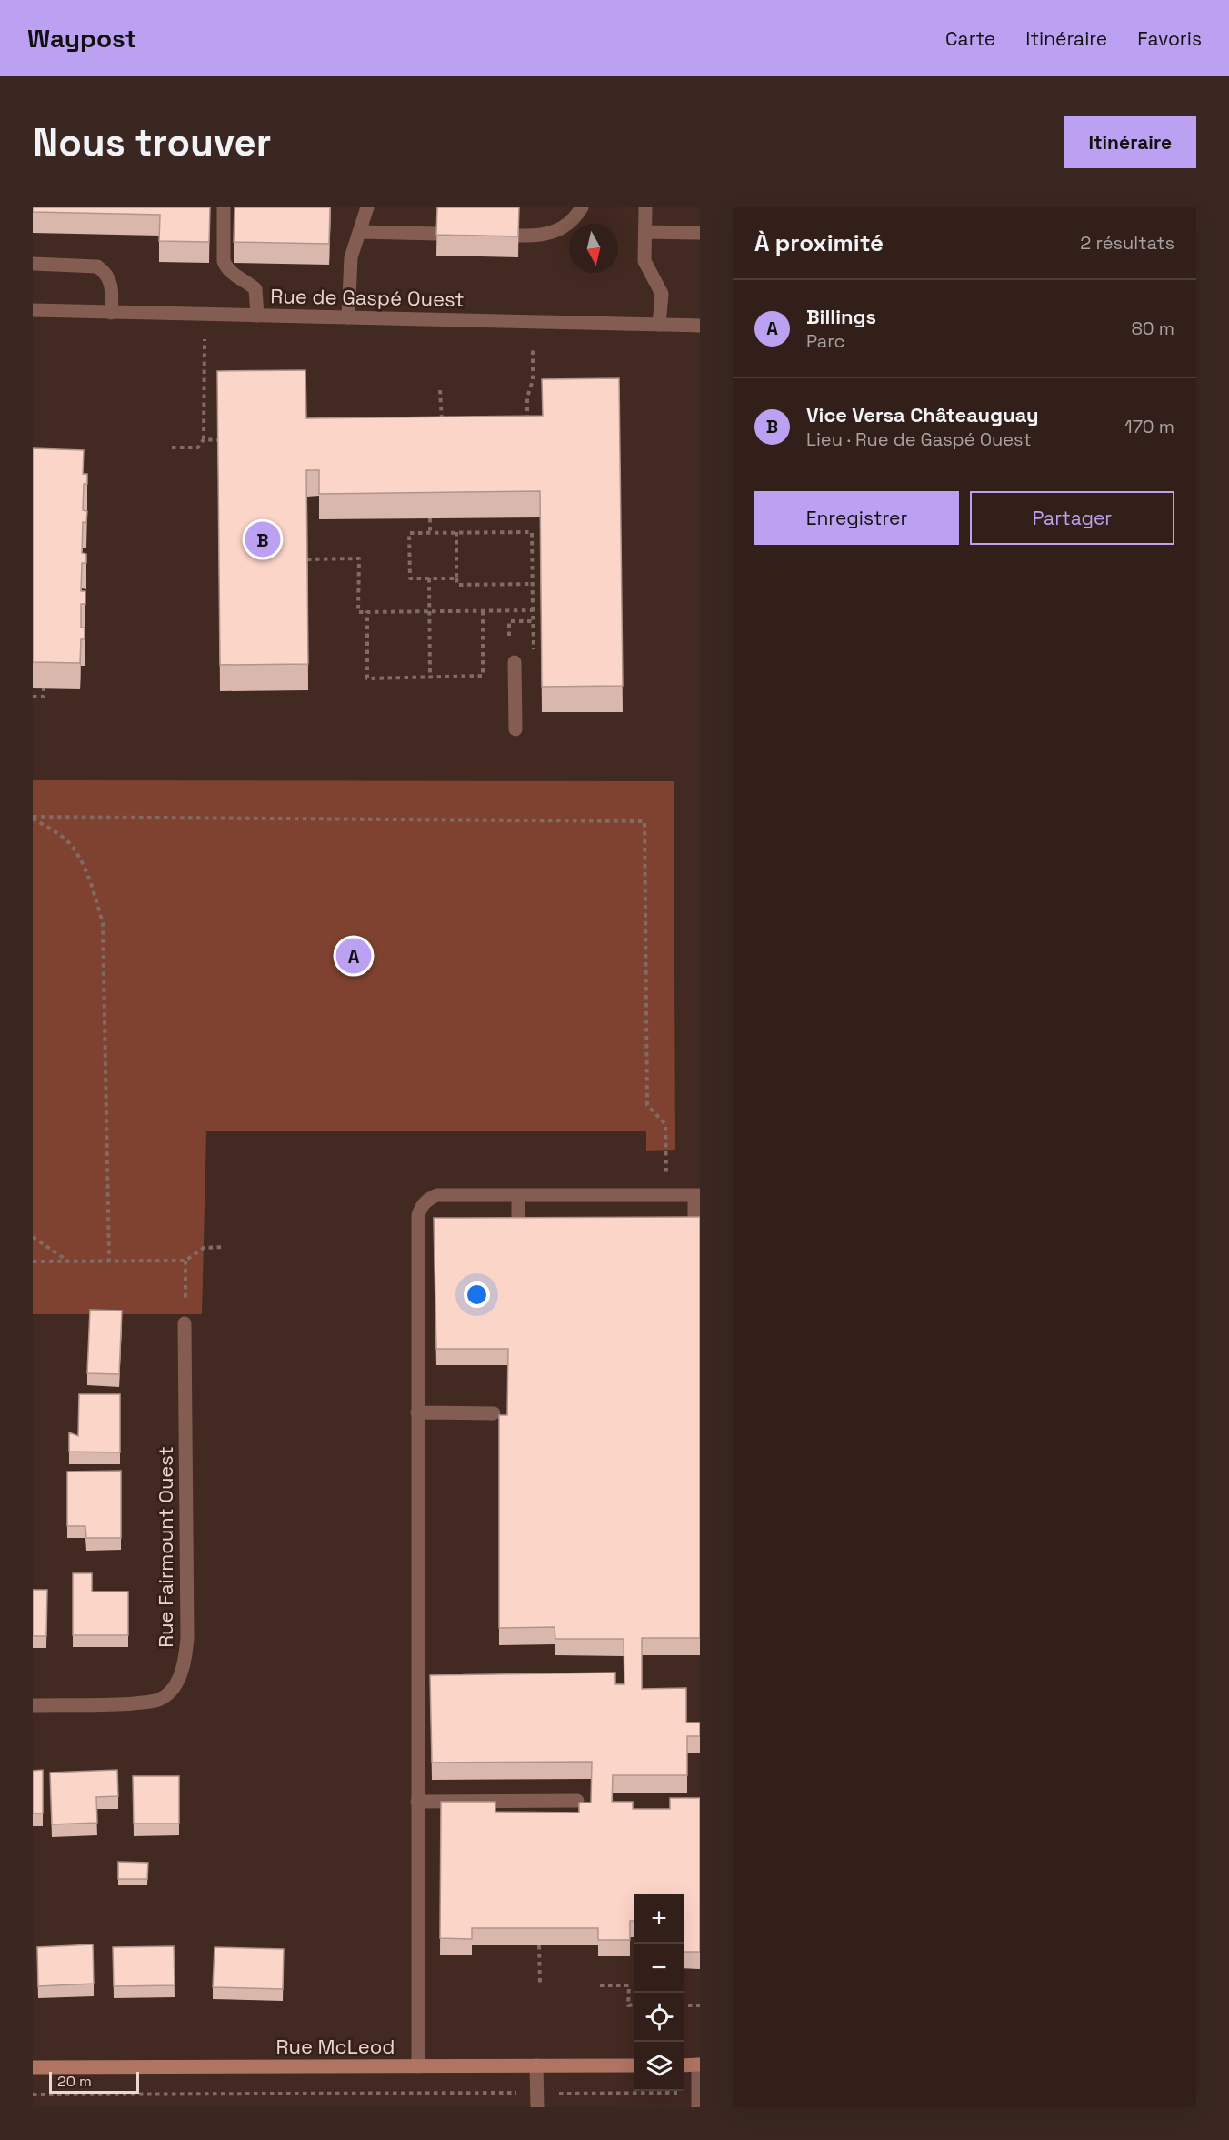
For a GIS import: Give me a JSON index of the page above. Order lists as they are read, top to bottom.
{
  "streets": {
    "street": ["Rue de Gaspé Ouest", "Rue Fairmount Ouest", "Rue McLeod"]
  },
  "scale_bar": "20 m",
  "north": "bottom",
  "page": {
    "header": "Waypost",
    "nav": ["Carte", "Itinéraire", "Favoris"],
    "buttons": [
      "Itinéraire",
      ["Enregistrer", "Partager"]
    ],
    "title": "Nous trouver",
    "heading": ["À proximité", "2 résultats"],
    "list": [
      {
        "mark": "A",
        "name": "Billings",
        "note": "Parc",
        "value": "80 m"
      },
      {
        "mark": "B",
        "name": "Vice Versa Châteauguay",
        "note": "Lieu · Rue de Gaspé Ouest",
        "value": "170 m"
      }
    ],
    "pins": ["B", "A"],
    "map_buttons": ["+", "−"],
    "scale": "20 m"
  }
}
